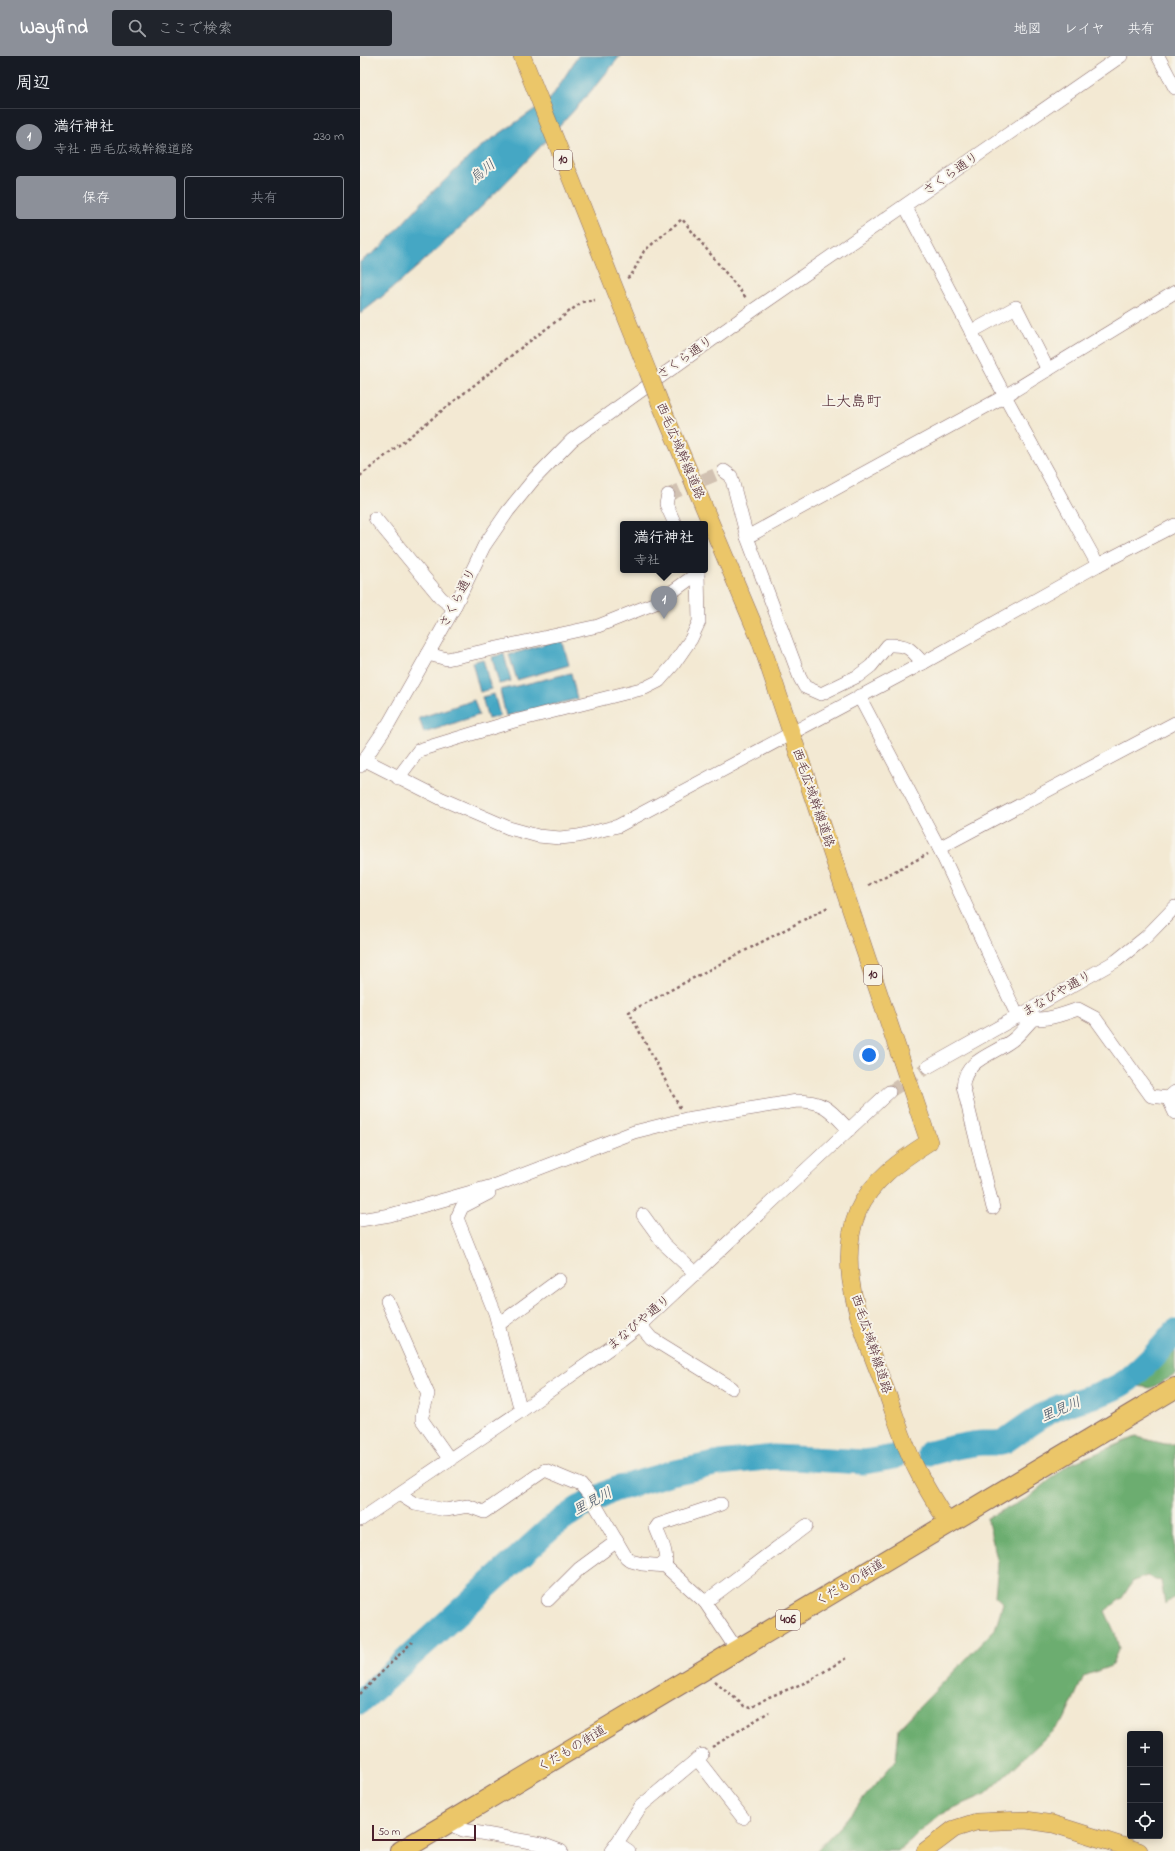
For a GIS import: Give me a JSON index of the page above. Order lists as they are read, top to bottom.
{
  "streets": {
    "highway": ["くだもの街道", "406"],
    "main road": ["10", "西毛広域幹線道路"],
    "street": ["さくら通り", "まなびや通り"]
  },
  "crossings": [
    ["西毛広域幹線道路", "くだもの街道"]
  ],
  "districts": ["上大島町"],
  "water": ["烏川", "里見川"],
  "scale_bar": "50 m",
  "page": {
    "header": "Wayfind",
    "search": "ここで検索",
    "nav": ["地図", "レイヤ", "共有"],
    "heading": "周辺",
    "list": [
      {
        "mark": "1",
        "name": "満行神社",
        "note": "寺社 · 西毛広域幹線道路",
        "value": "230 m"
      }
    ],
    "buttons": ["保存", "共有"],
    "popup": ["満行神社", "寺社"],
    "pins": "1",
    "map_buttons": ["+", "−"],
    "scale": "50 m"
  }
}
